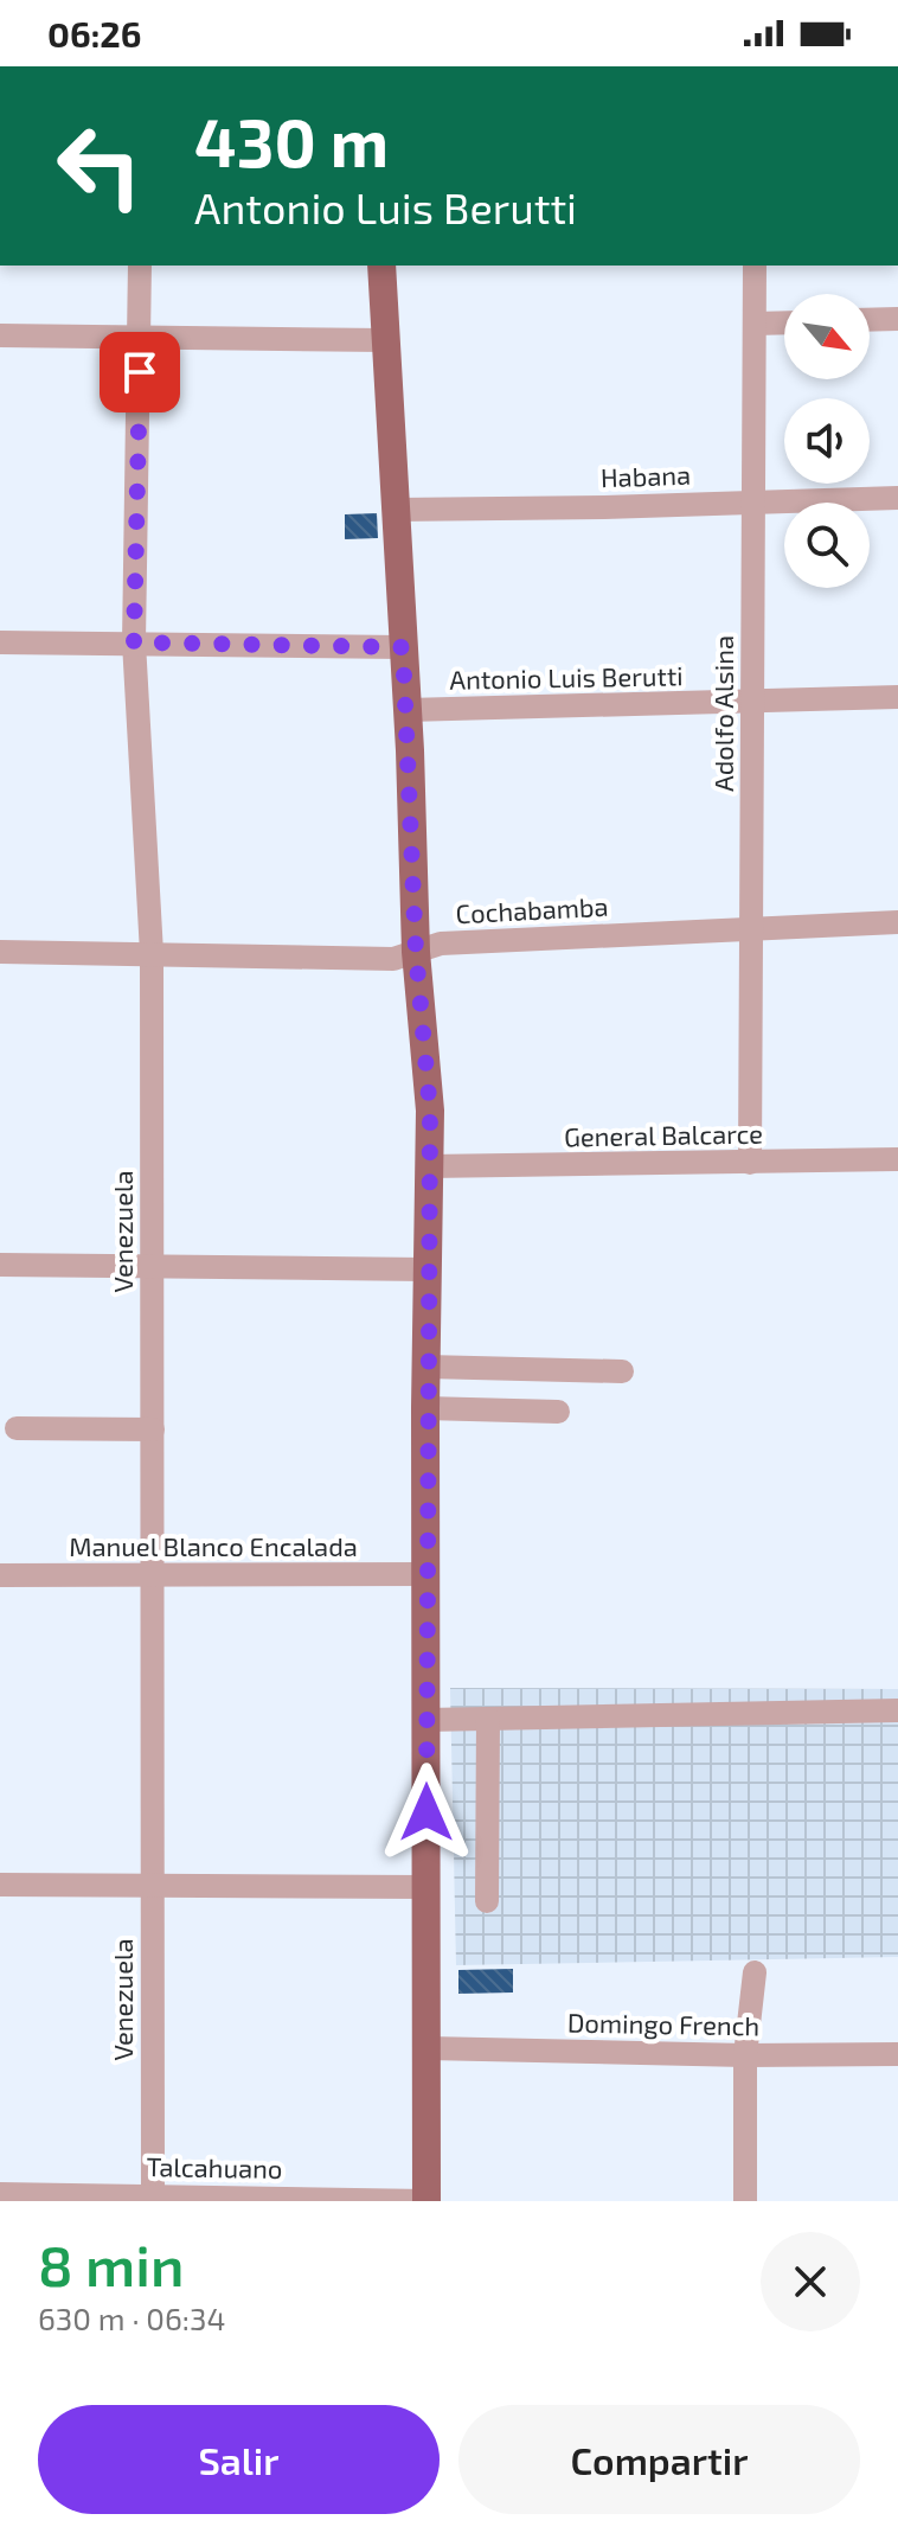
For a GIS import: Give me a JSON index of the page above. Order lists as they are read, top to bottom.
{
  "streets": {
    "street": [
      "Habana",
      "Antonio Luis Berutti",
      "Adolfo Alsina",
      "Cochabamba",
      "General Balcarce",
      "Venezuela",
      "Manuel Blanco Encalada",
      "Domingo French",
      "Talcahuano"
    ]
  },
  "crossings": [
    ["Habana", "Adolfo Alsina"],
    ["Antonio Luis Berutti", "Adolfo Alsina"],
    ["Adolfo Alsina", "Cochabamba"],
    ["Adolfo Alsina", "General Balcarce"],
    ["Cochabamba", "Venezuela"],
    ["Venezuela", "Manuel Blanco Encalada"],
    ["Venezuela", "Talcahuano"]
  ],
  "north": "bottom right",
  "page": {
    "status": "06:26",
    "turn": ["430 m", "Antonio Luis Berutti"],
    "heading": ["8 min", "630 m · 06:34"],
    "buttons": ["Salir", "Compartir"]
  }
}
